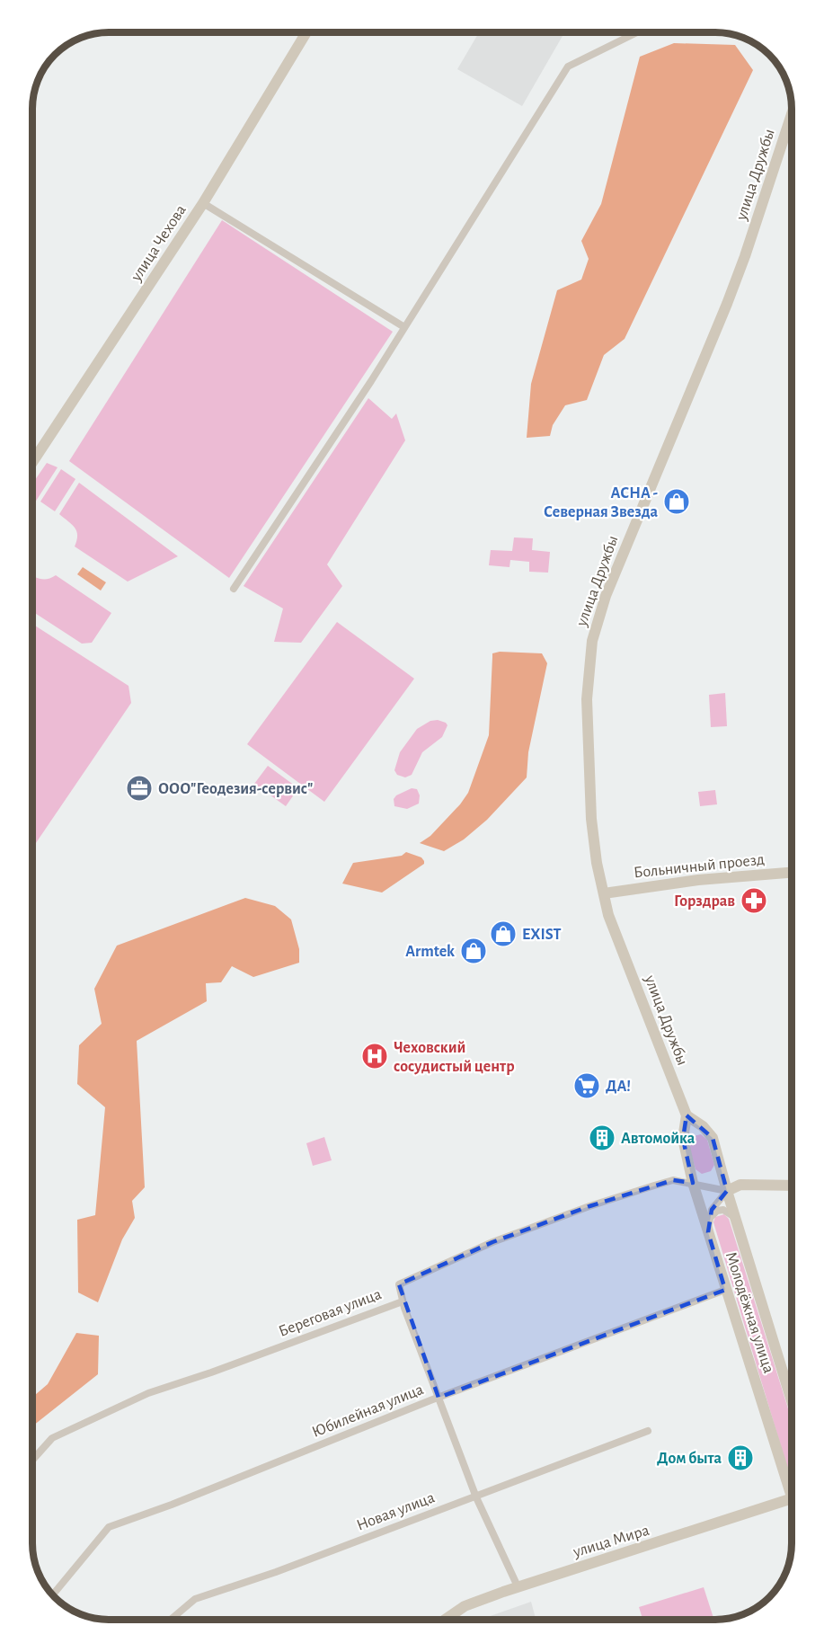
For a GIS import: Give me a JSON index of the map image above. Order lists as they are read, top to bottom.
{
  "streets": {
    "street": [
      "улица Дружбы",
      "улица Чехова",
      "Больничный проезд",
      "Береговая улица",
      "Молодёжная улица",
      "Юбилейная улица",
      "Новая улица",
      "улица Мира"
    ]
  },
  "crossings": [
    ["улица Дружбы", "Больничный проезд"],
    ["улица Дружбы", "Береговая улица"],
    ["улица Дружбы", "Молодёжная улица"],
    ["Береговая улица", "Молодёжная улица"],
    ["Молодёжная улица", "Юбилейная улица"]
  ],
  "places": {
    "shop": ["АСНА - Северная Звезда", "EXIST", "Armtek"],
    "office": ["ООО\"Геодезия-сервис\""],
    "pharmacy": ["Горздрав"],
    "hospital": ["Чеховский сосудистый центр"],
    "supermarket": ["ДА!"],
    "building": ["Автомойка", "Дом быта"]
  }
}
